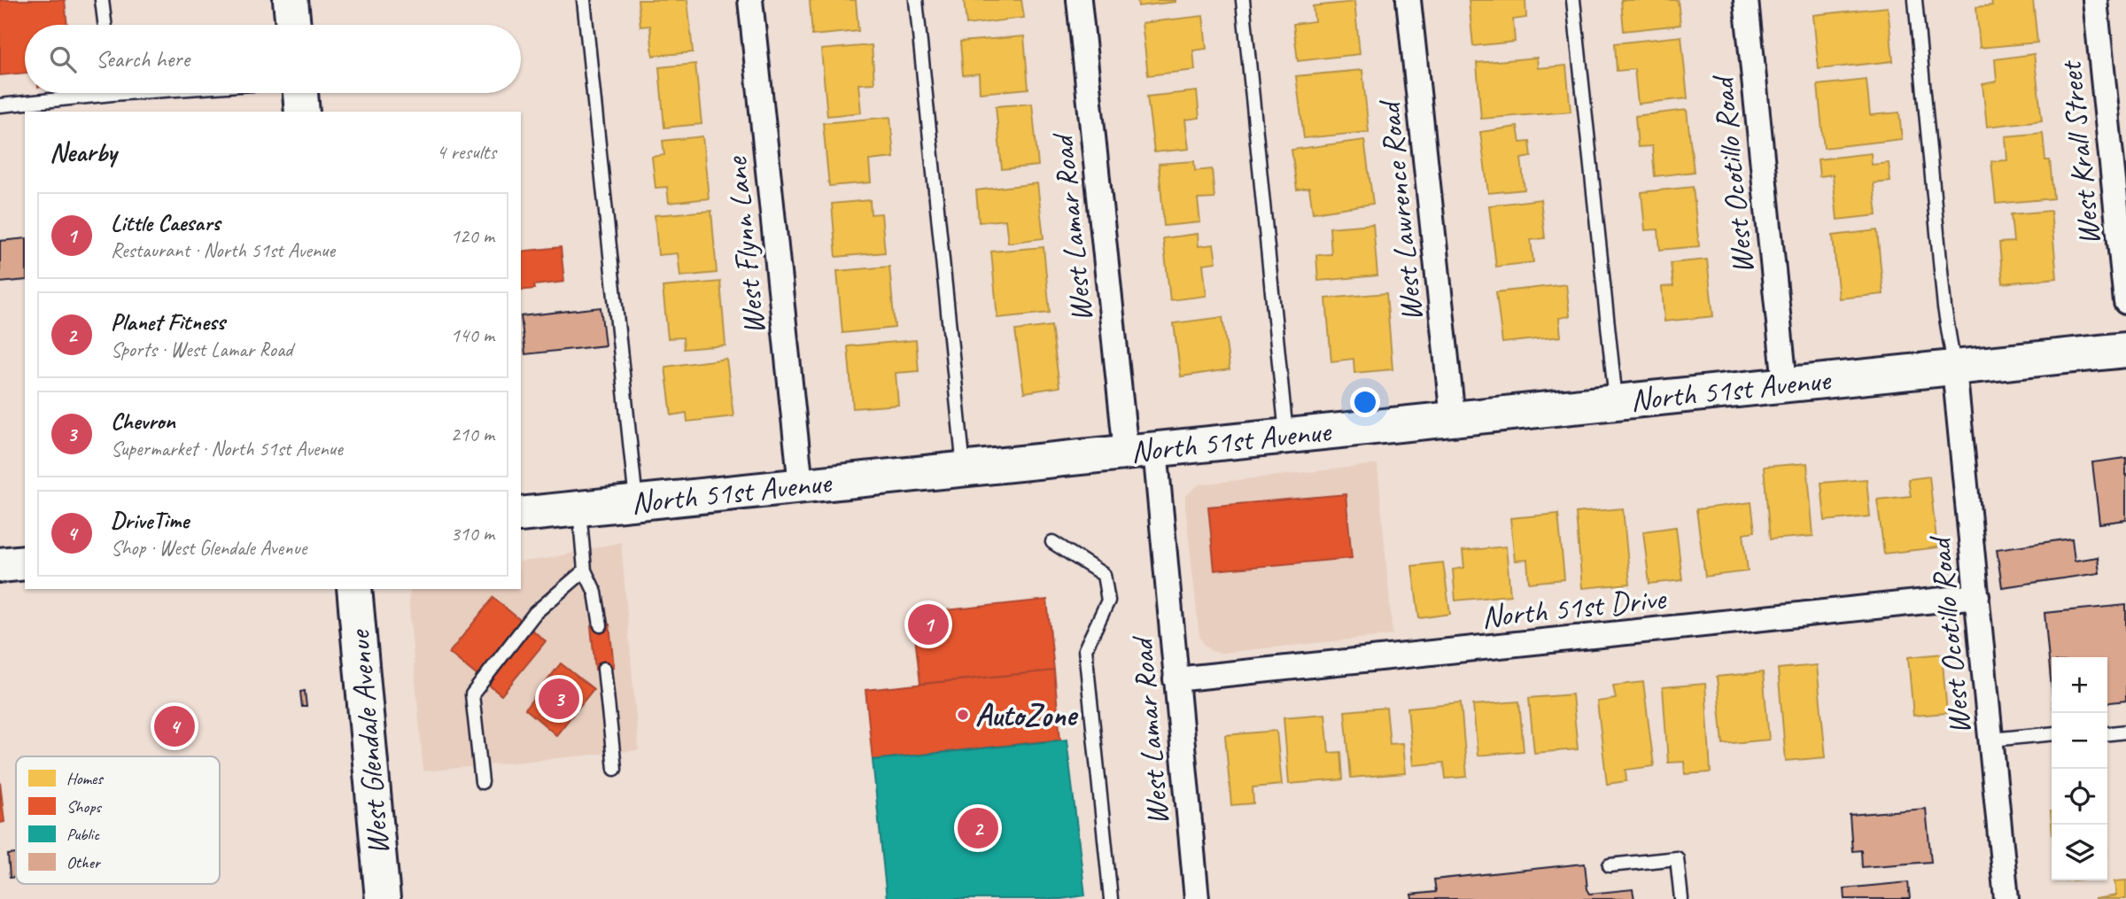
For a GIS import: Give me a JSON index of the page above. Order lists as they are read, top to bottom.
{
  "streets": {
    "main road": ["North 51st Avenue", "West Glendale Avenue"],
    "street": [
      "West Krall Street",
      "West Ocotillo Road",
      "West Lawrence Road",
      "West Lamar Road",
      "West Flynn Lane",
      "North 51st Drive"
    ]
  },
  "crossings": [
    ["West Ocotillo Road", "North 51st Avenue"],
    ["West Ocotillo Road", "North 51st Drive"],
    ["West Lawrence Road", "North 51st Avenue"],
    ["West Lamar Road", "North 51st Avenue"],
    ["West Lamar Road", "North 51st Drive"],
    ["West Flynn Lane", "North 51st Avenue"]
  ],
  "places": ["AutoZone"],
  "legend": [
    "Homes",
    "Shops",
    "Public",
    "Other"
  ],
  "page": {
    "search": "Search here",
    "heading": ["Nearby", "4 results"],
    "list": [
      {
        "mark": "1",
        "name": "Little Caesars",
        "note": "Restaurant · North 51st Avenue",
        "value": "120 m"
      },
      {
        "mark": "2",
        "name": "Planet Fitness",
        "note": "Sports · West Lamar Road",
        "value": "140 m"
      },
      {
        "mark": "3",
        "name": "Chevron",
        "note": "Supermarket · North 51st Avenue",
        "value": "210 m"
      },
      {
        "mark": "4",
        "name": "DriveTime",
        "note": "Shop · West Glendale Avenue",
        "value": "310 m"
      }
    ],
    "pins": [
      "1",
      "3",
      "4",
      "2"
    ],
    "map_buttons": ["+", "−"]
  }
}
